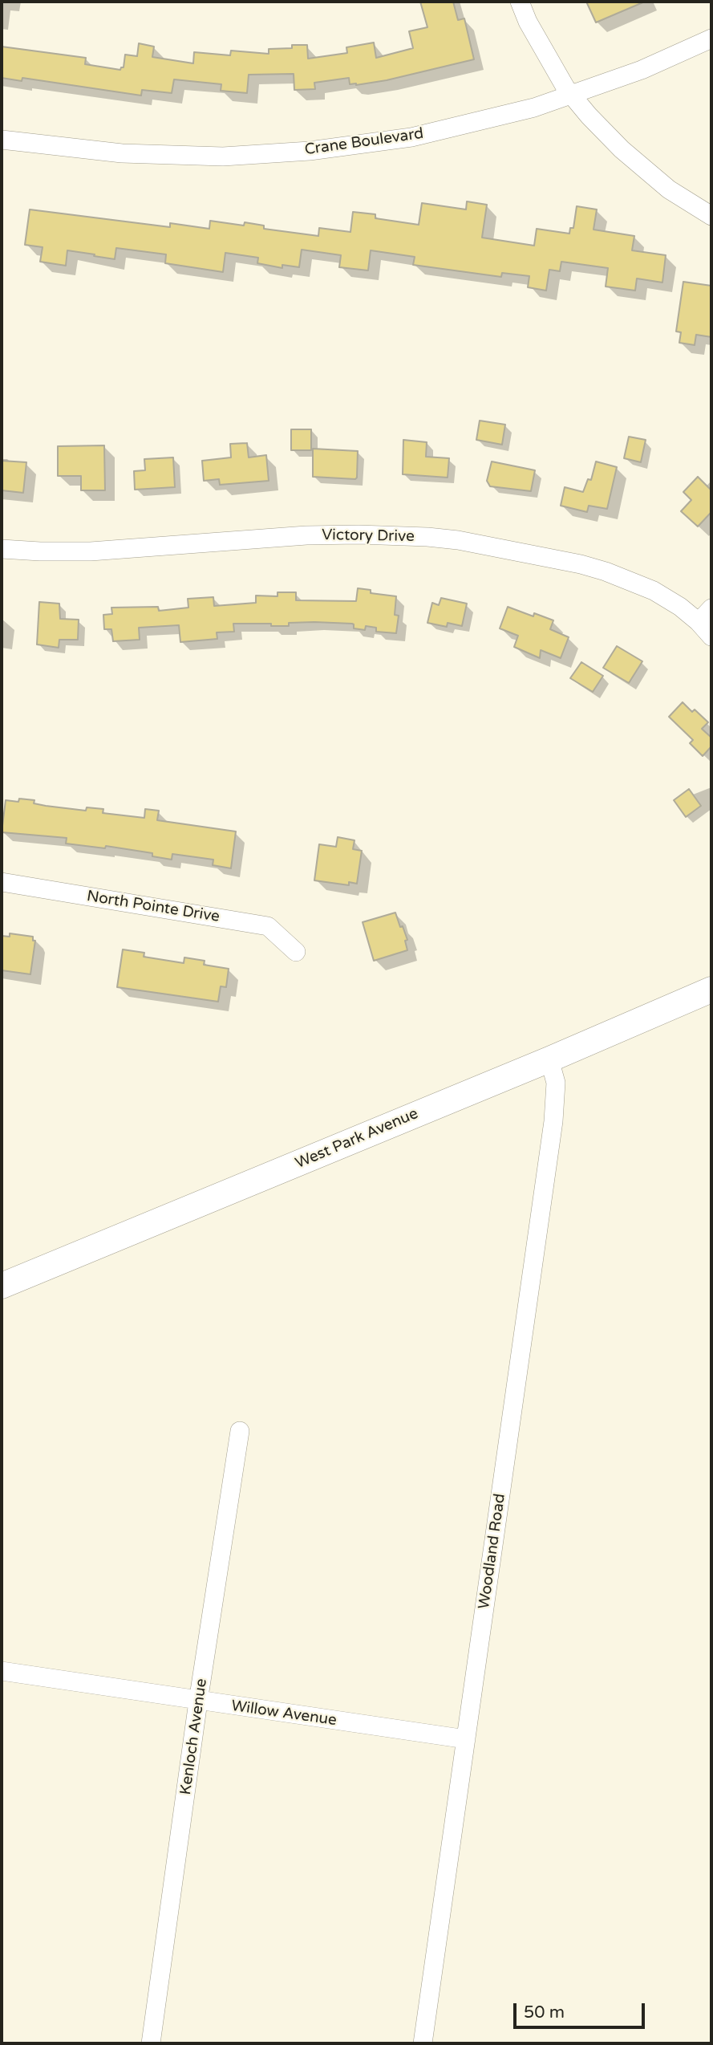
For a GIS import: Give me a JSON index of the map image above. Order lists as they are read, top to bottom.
{
  "streets": {
    "main road": ["West Park Avenue"],
    "street": [
      "Crane Boulevard",
      "Victory Drive",
      "North Pointe Drive",
      "Woodland Road",
      "Willow Avenue",
      "Kenloch Avenue"
    ]
  },
  "crossings": [
    ["West Park Avenue", "Woodland Road"],
    ["Woodland Road", "Willow Avenue"],
    ["Willow Avenue", "Kenloch Avenue"]
  ],
  "scale_bar": "50 m"
}
